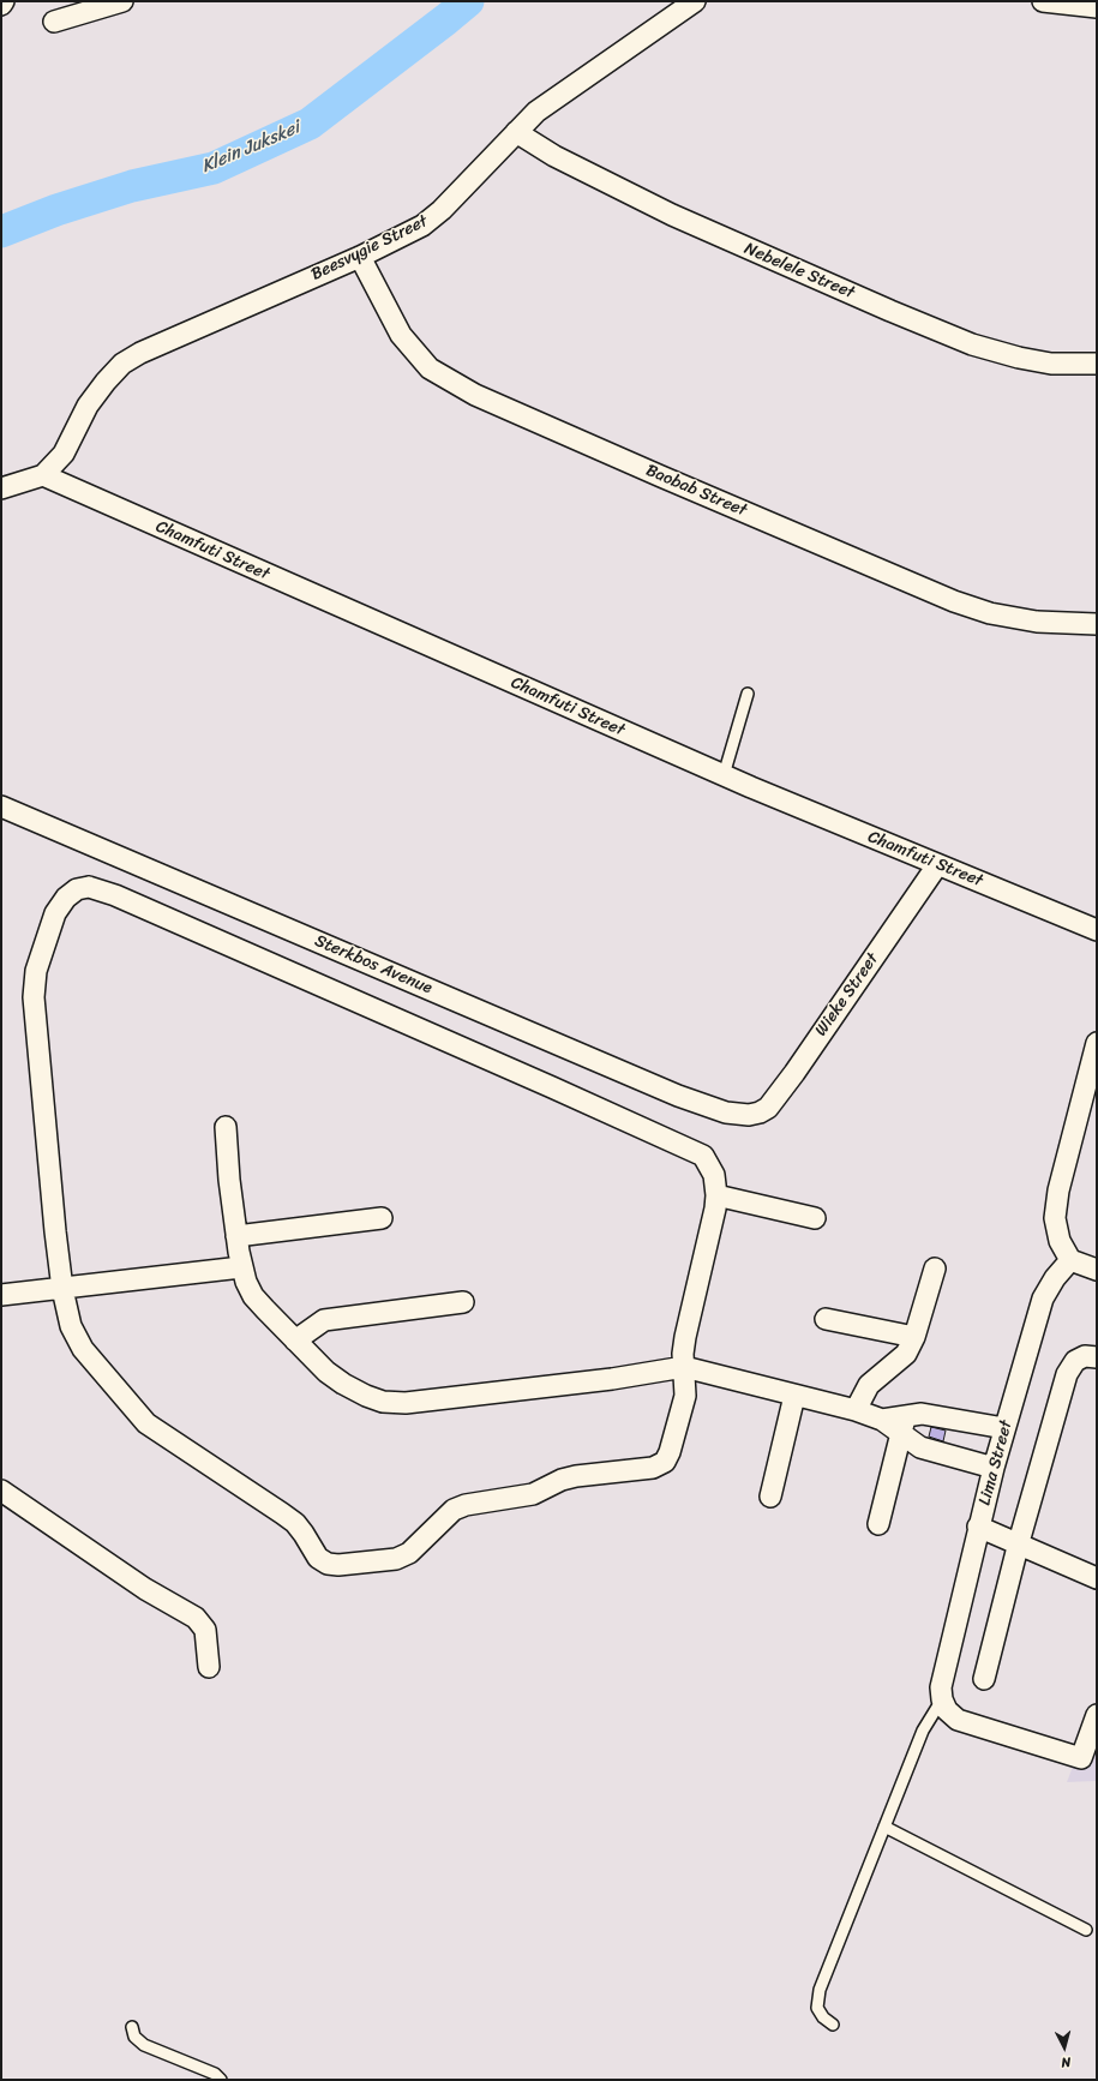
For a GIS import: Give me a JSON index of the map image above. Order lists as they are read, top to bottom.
{
  "streets": {
    "street": [
      "Beesvygie Street",
      "Nebelele Street",
      "Baobab Street",
      "Chamfuti Street",
      "Sterkbos Avenue",
      "Wieke Street",
      "Lima Street"
    ]
  },
  "crossings": [
    ["Beesvygie Street", "Nebelele Street"],
    ["Beesvygie Street", "Baobab Street"],
    ["Beesvygie Street", "Chamfuti Street"],
    ["Chamfuti Street", "Wieke Street"],
    ["Sterkbos Avenue", "Wieke Street"]
  ],
  "water": ["Klein Jukskei"],
  "north": "bottom"
}
